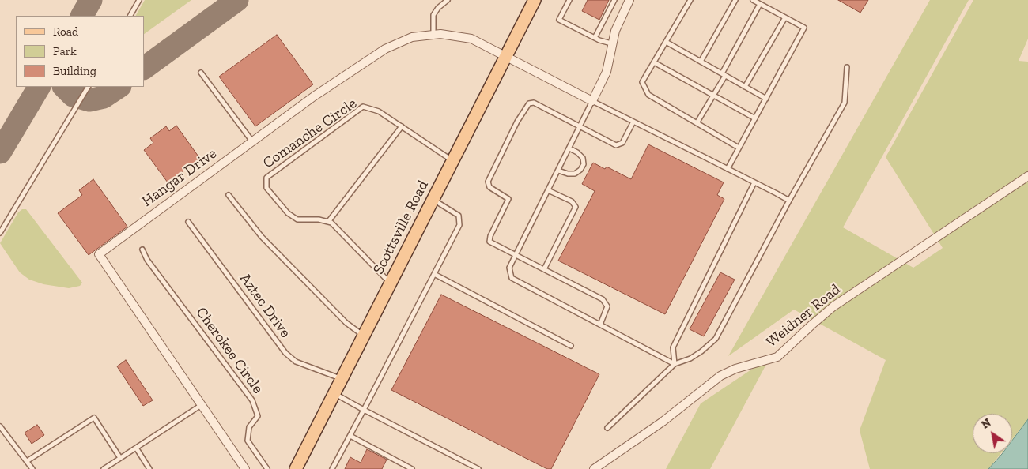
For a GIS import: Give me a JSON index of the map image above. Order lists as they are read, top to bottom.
{
  "streets": {
    "main road": ["Scottsville Road"],
    "street": ["Hangar Drive", "Weidner Road"],
    "lane": ["Comanche Circle", "Aztec Drive", "Cherokee Circle"]
  },
  "crossings": [
    ["Comanche Circle", "Scottsville Road"],
    ["Hangar Drive", "Scottsville Road"],
    ["Scottsville Road", "Aztec Drive"]
  ],
  "legend": ["Road", "Park", "Building"],
  "north": "top left"
}
